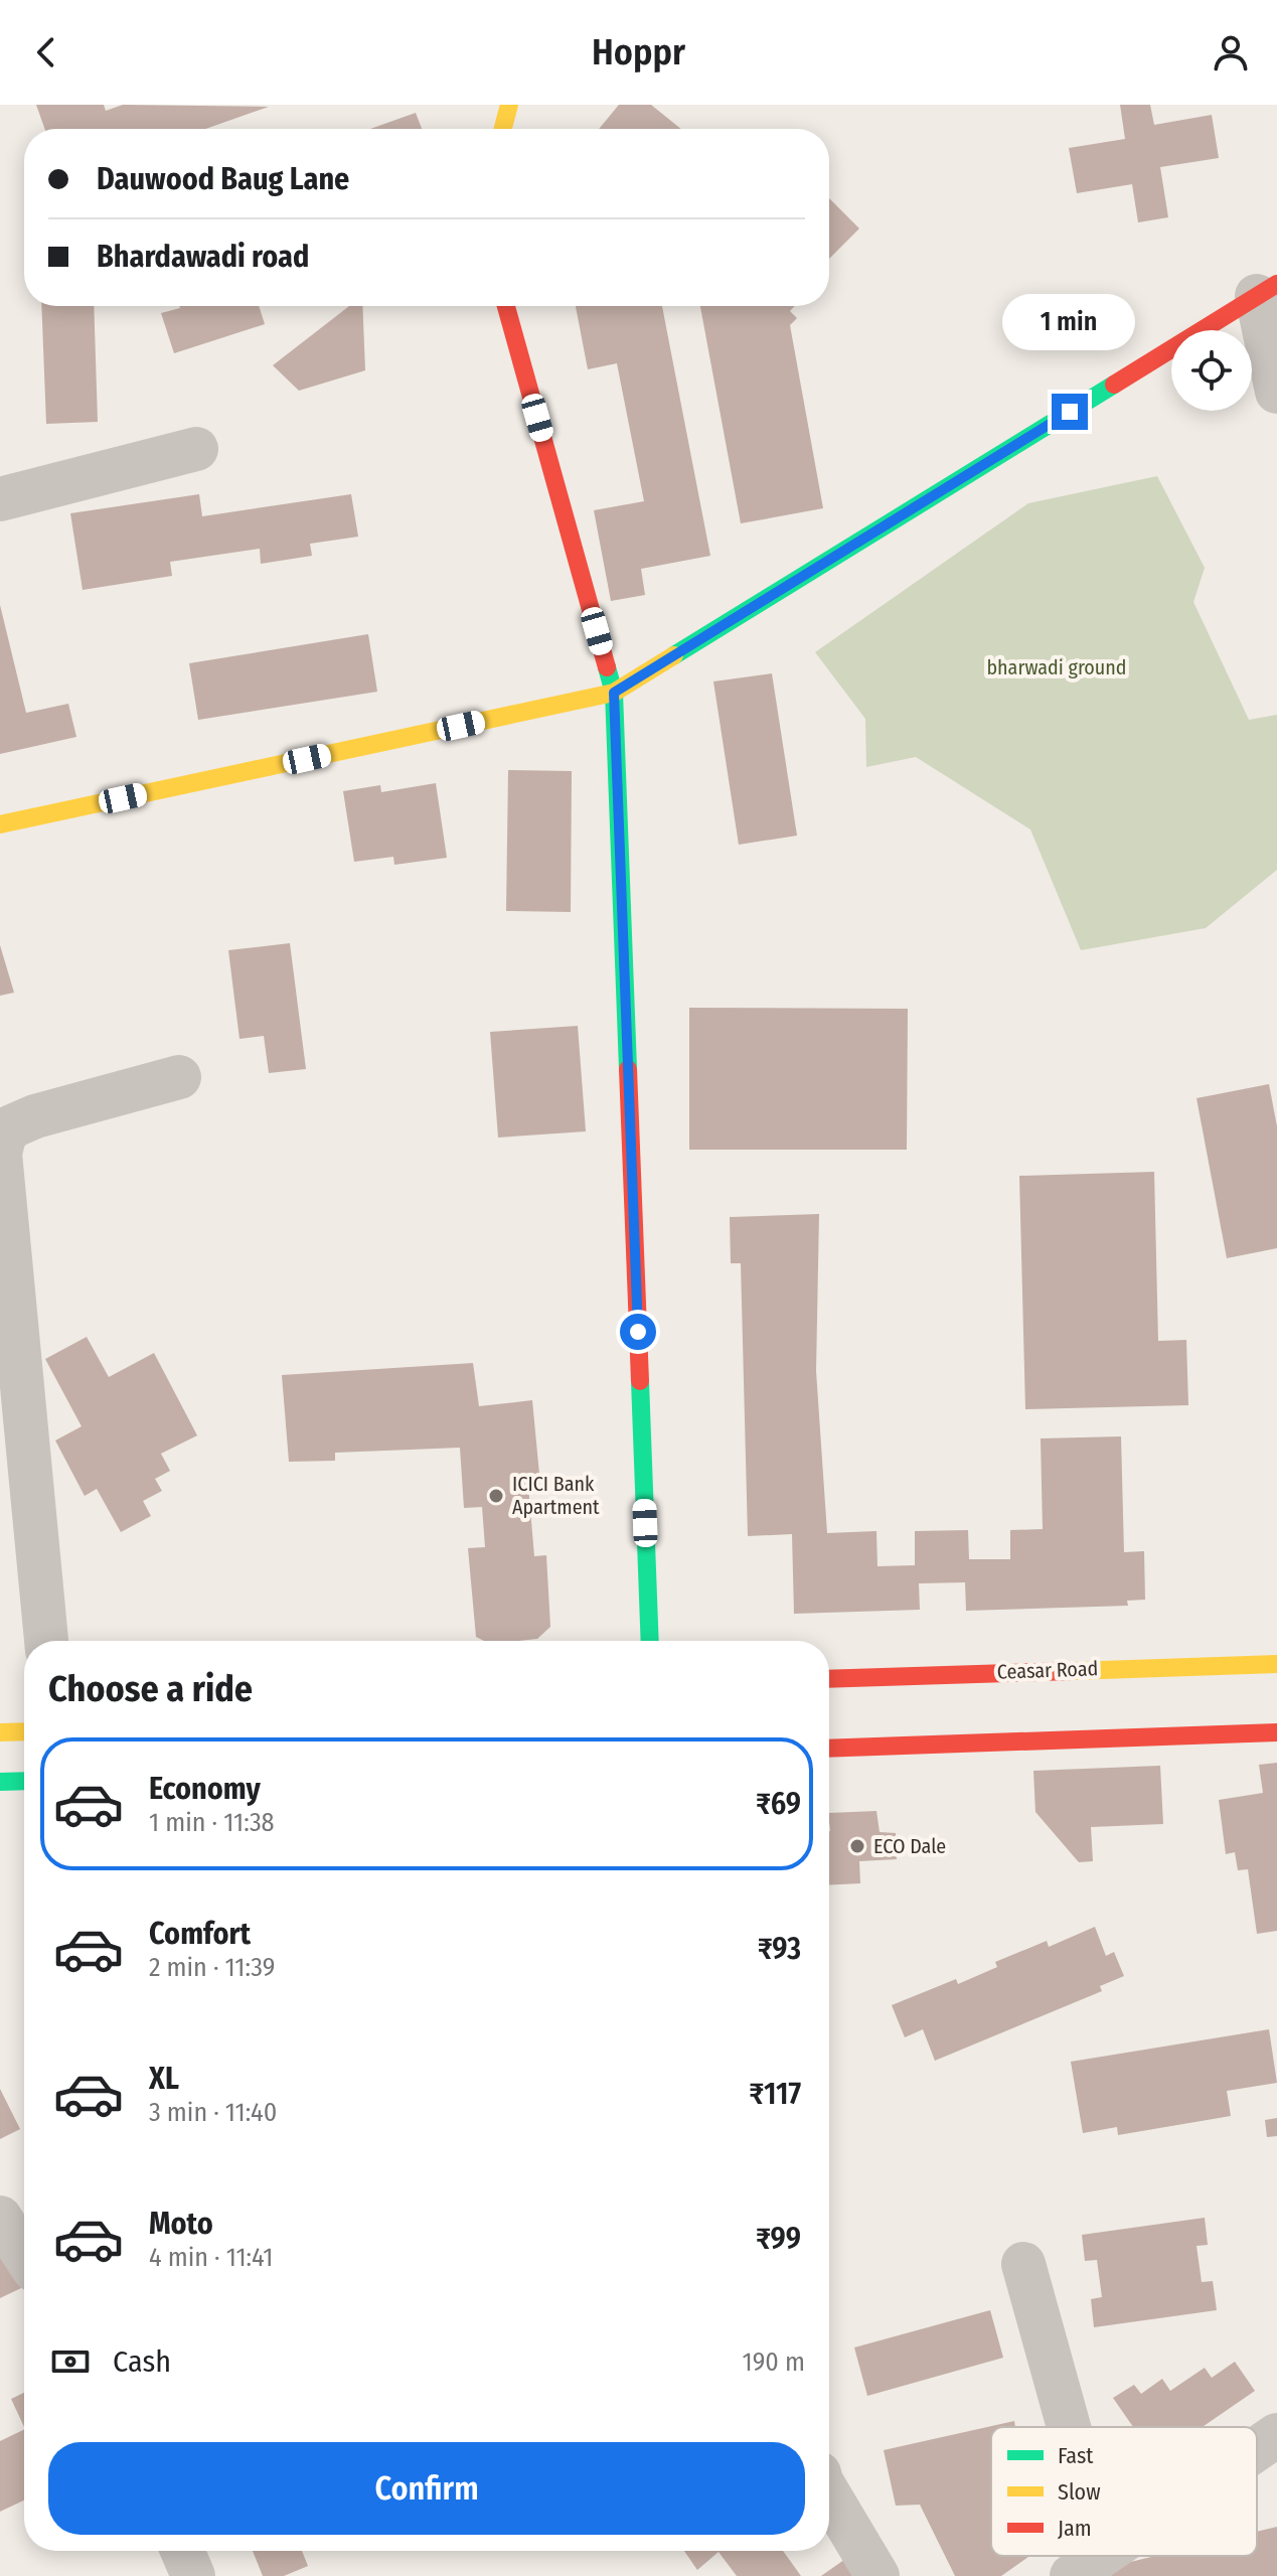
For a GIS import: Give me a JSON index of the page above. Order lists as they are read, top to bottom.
{
  "streets": {
    "street": ["Ceasar Road"]
  },
  "parks": ["bharwadi ground"],
  "places": ["ICICI Bank Apartment", "ECO Dale"],
  "legend": ["Fast", "Slow", "Jam"],
  "page": {
    "header": "Hoppr",
    "banner": ["Dauwood Baug Lane", "Bhardawadi road"],
    "bubble": "1 min",
    "heading": "Choose a ride",
    "list": [
      {
        "name": "Economy",
        "note": "1 min · 11:38",
        "value": "₹69"
      },
      {
        "name": "Comfort",
        "note": "2 min · 11:39",
        "value": "₹93"
      },
      {
        "name": "XL",
        "note": "3 min · 11:40",
        "value": "₹117"
      },
      {
        "name": "Moto",
        "note": "4 min · 11:41",
        "value": "₹99"
      }
    ],
    "pay": ["Cash", "190 m"],
    "buttons": "Confirm"
  }
}
